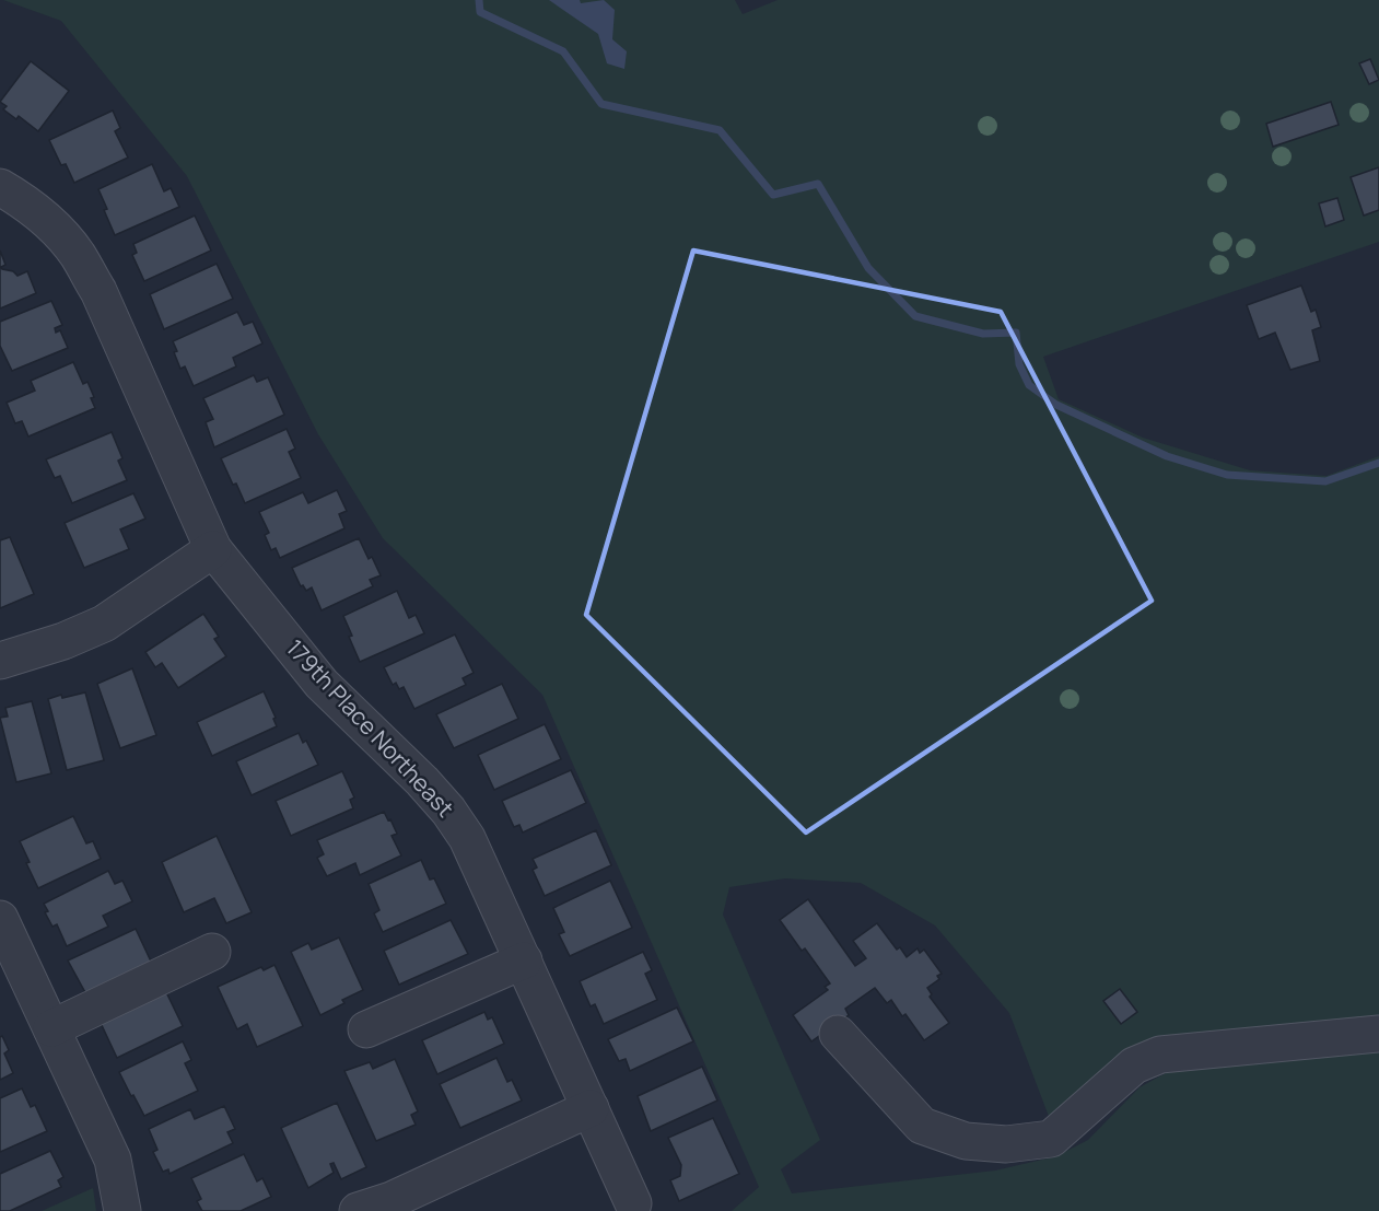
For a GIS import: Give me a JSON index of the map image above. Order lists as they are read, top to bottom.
{
  "streets": {
    "street": ["179th Place Northeast"]
  }
}
